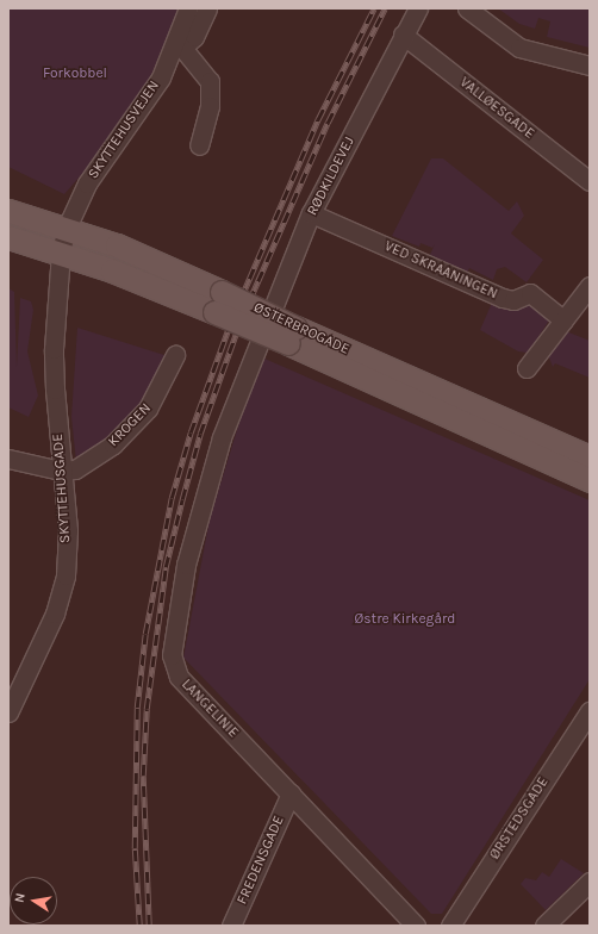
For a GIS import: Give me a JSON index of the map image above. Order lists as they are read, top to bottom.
{
  "streets": {
    "main road": ["ØSTERBROGADE"],
    "street": [
      "VALLØESGADE",
      "SKYTTEHUSVEJEN",
      "RØDKILDEVEJ",
      "VED SKRAANINGEN",
      "KROGEN",
      "SKYTTEHUSGADE",
      "LANGELINIE",
      "ØRSTEDSGADE",
      "FREDENSGADE"
    ]
  },
  "crossings": [
    ["VALLØESGADE", "RØDKILDEVEJ"],
    ["SKYTTEHUSVEJEN", "ØSTERBROGADE"],
    ["SKYTTEHUSVEJEN", "SKYTTEHUSGADE"],
    ["RØDKILDEVEJ", "VED SKRAANINGEN"],
    ["RØDKILDEVEJ", "LANGELINIE"],
    ["ØSTERBROGADE", "SKYTTEHUSGADE"],
    ["KROGEN", "SKYTTEHUSGADE"],
    ["LANGELINIE", "FREDENSGADE"]
  ],
  "parks": ["Forkobbel", "Østre Kirkegård"],
  "north": "left"
}
